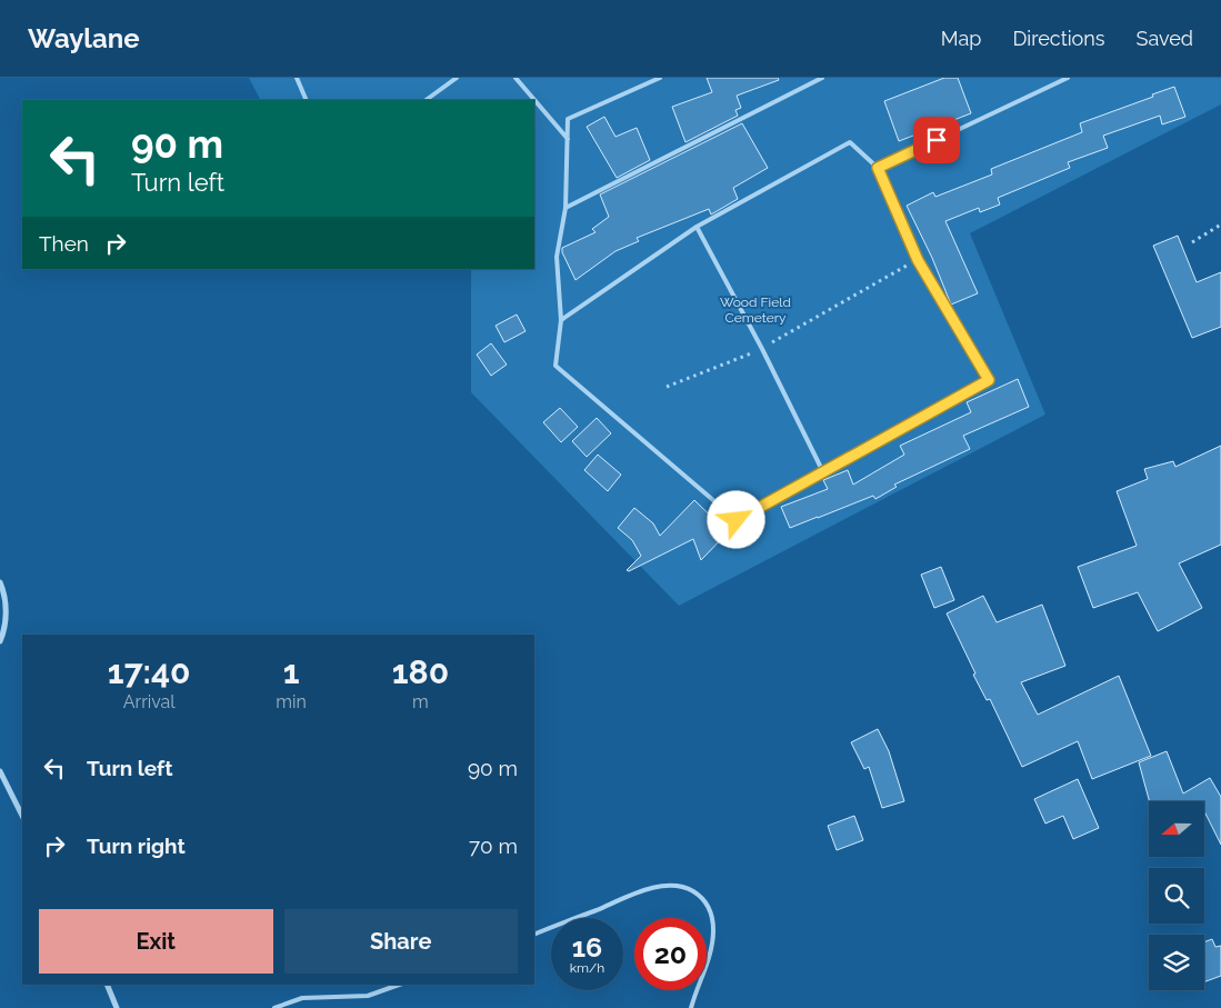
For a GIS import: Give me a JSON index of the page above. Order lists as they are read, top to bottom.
{
  "parks": ["Wood Field Cemetery"],
  "north": "left",
  "page": {
    "header": "Waylane",
    "nav": ["Map", "Directions", "Saved"],
    "turn": ["90 m", "Turn left"],
    "then": "Then",
    "eta": [
      "17:40",
      "Arrival",
      "1",
      "min",
      "180",
      "m"
    ],
    "list": [
      {
        "name": "Turn left",
        "value": "90 m"
      },
      {
        "name": "Turn right",
        "value": "70 m"
      }
    ],
    "buttons": ["Exit", "Share"],
    "speed": "16 km/h",
    "limit": "20"
  }
}
